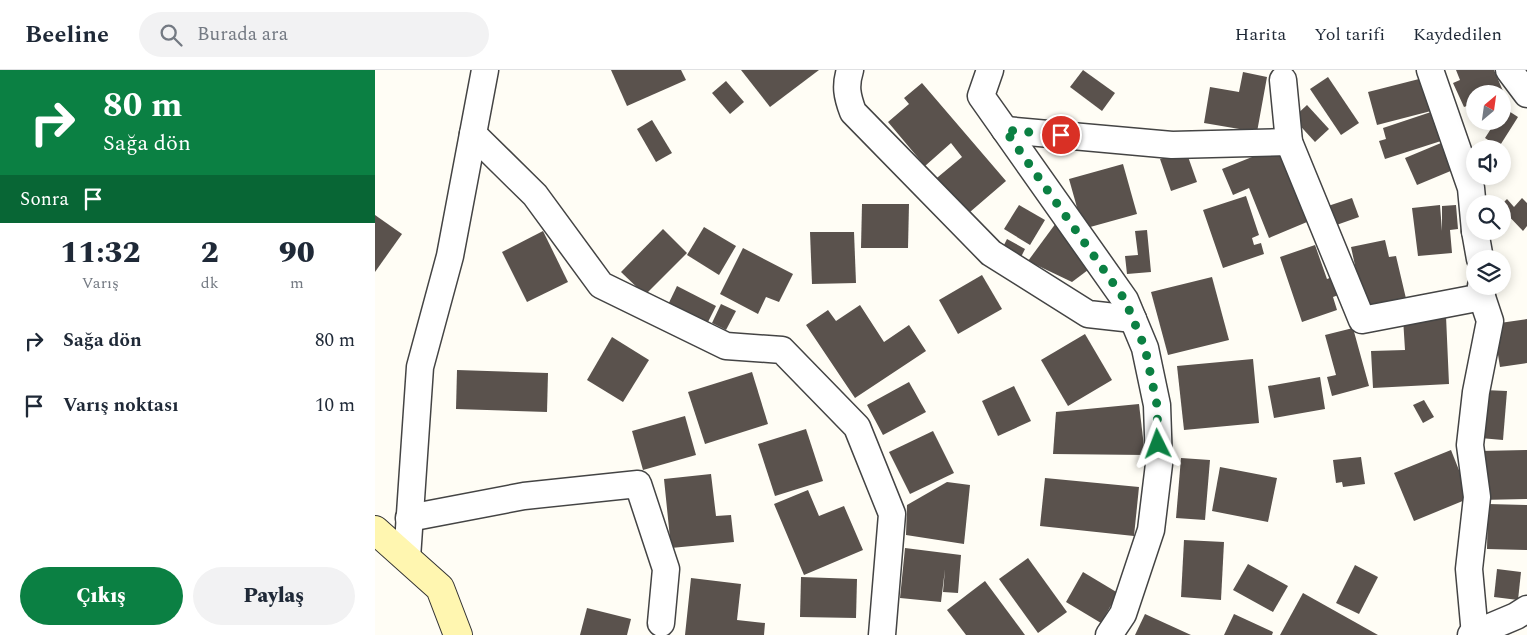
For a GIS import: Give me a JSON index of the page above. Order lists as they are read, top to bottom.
{
  "north": "top right",
  "page": {
    "header": "Beeline",
    "search": "Burada ara",
    "nav": ["Harita", "Yol tarifi", "Kaydedilen"],
    "turn": ["80 m", "Sağa dön"],
    "then": "Sonra",
    "eta": [
      "11:32",
      "Varış",
      "2",
      "dk",
      "90",
      "m"
    ],
    "list": [
      {
        "name": "Sağa dön",
        "value": "80 m"
      },
      {
        "name": "Varış noktası",
        "value": "10 m"
      }
    ],
    "buttons": ["Çıkış", "Paylaş"]
  }
}
